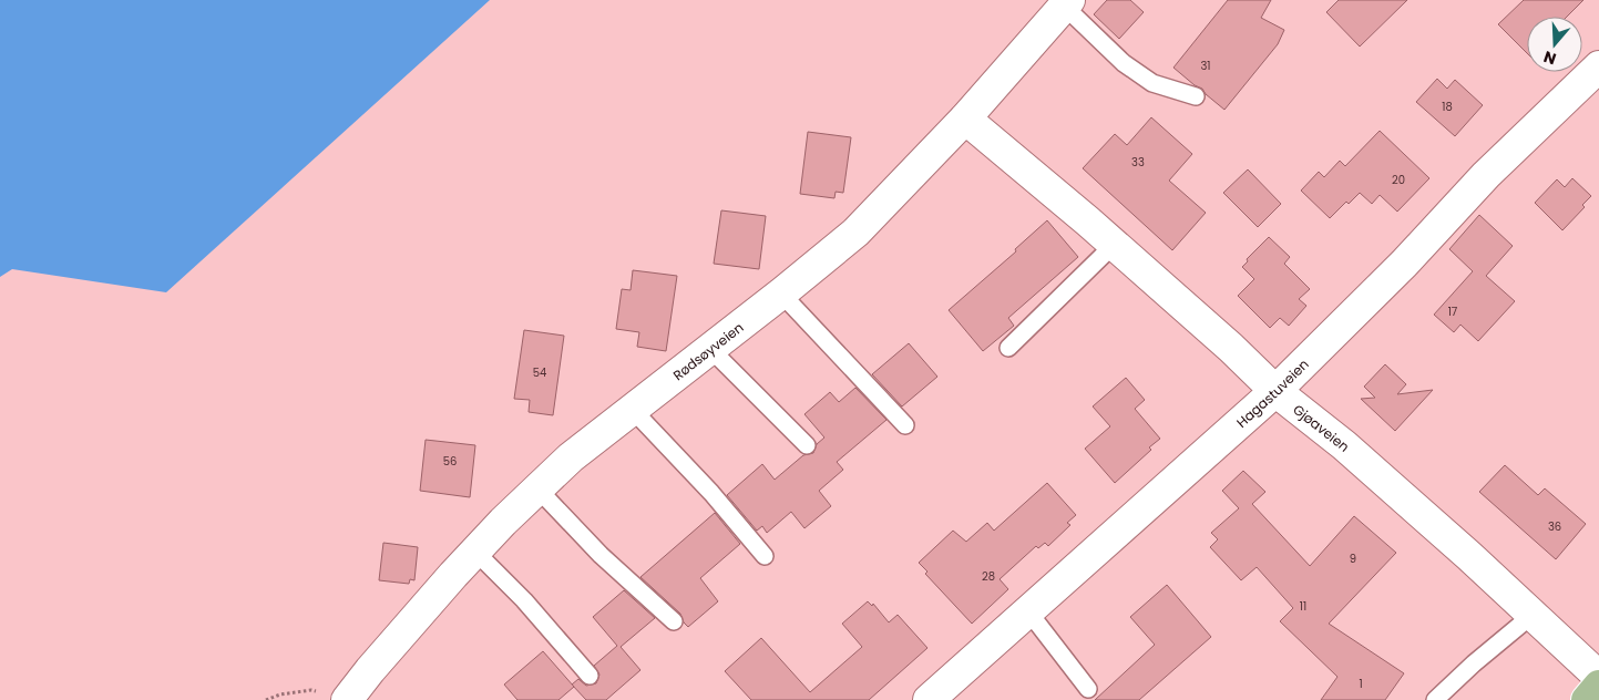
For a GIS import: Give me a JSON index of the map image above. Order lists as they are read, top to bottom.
{
  "streets": {
    "street": ["Rødsøyveien", "Hagastuveien", "Gjøaveien"]
  },
  "crossings": [
    ["Rødsøyveien", "Gjøaveien"],
    ["Hagastuveien", "Gjøaveien"]
  ],
  "house_numbers": [
    "31",
    "18",
    "33",
    "20",
    "17",
    "54",
    "56",
    "36",
    "9",
    "28",
    "11",
    "1"
  ],
  "north": "bottom"
}
